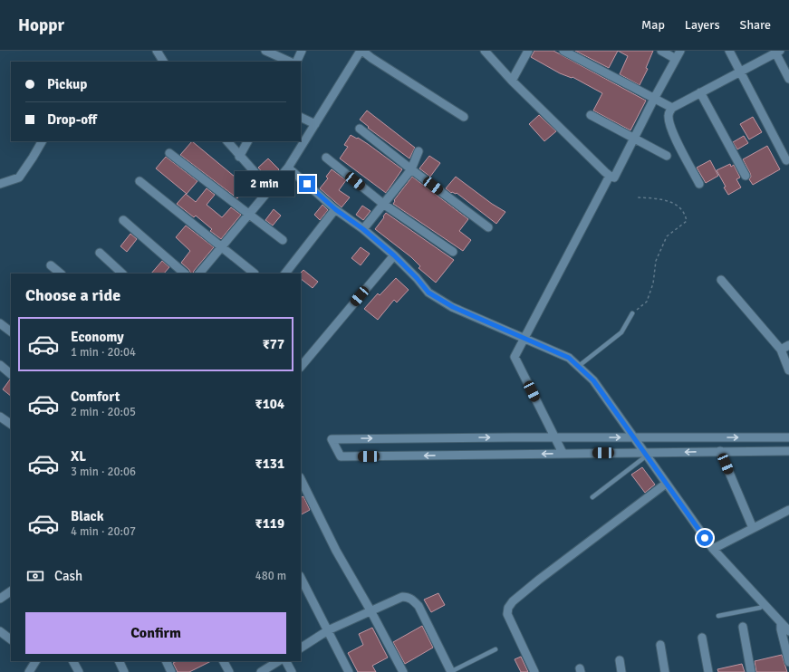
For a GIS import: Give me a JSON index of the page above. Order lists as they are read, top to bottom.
{
  "page": {
    "header": "Hoppr",
    "nav": ["Map", "Layers", "Share"],
    "banner": ["Pickup", "Drop-off"],
    "bubble": "2 min",
    "heading": "Choose a ride",
    "list": [
      {
        "name": "Economy",
        "note": "1 min · 20:04",
        "value": "₹77"
      },
      {
        "name": "Comfort",
        "note": "2 min · 20:05",
        "value": "₹104"
      },
      {
        "name": "XL",
        "note": "3 min · 20:06",
        "value": "₹131"
      },
      {
        "name": "Black",
        "note": "4 min · 20:07",
        "value": "₹119"
      }
    ],
    "pay": ["Cash", "480 m"],
    "buttons": "Confirm"
  }
}
